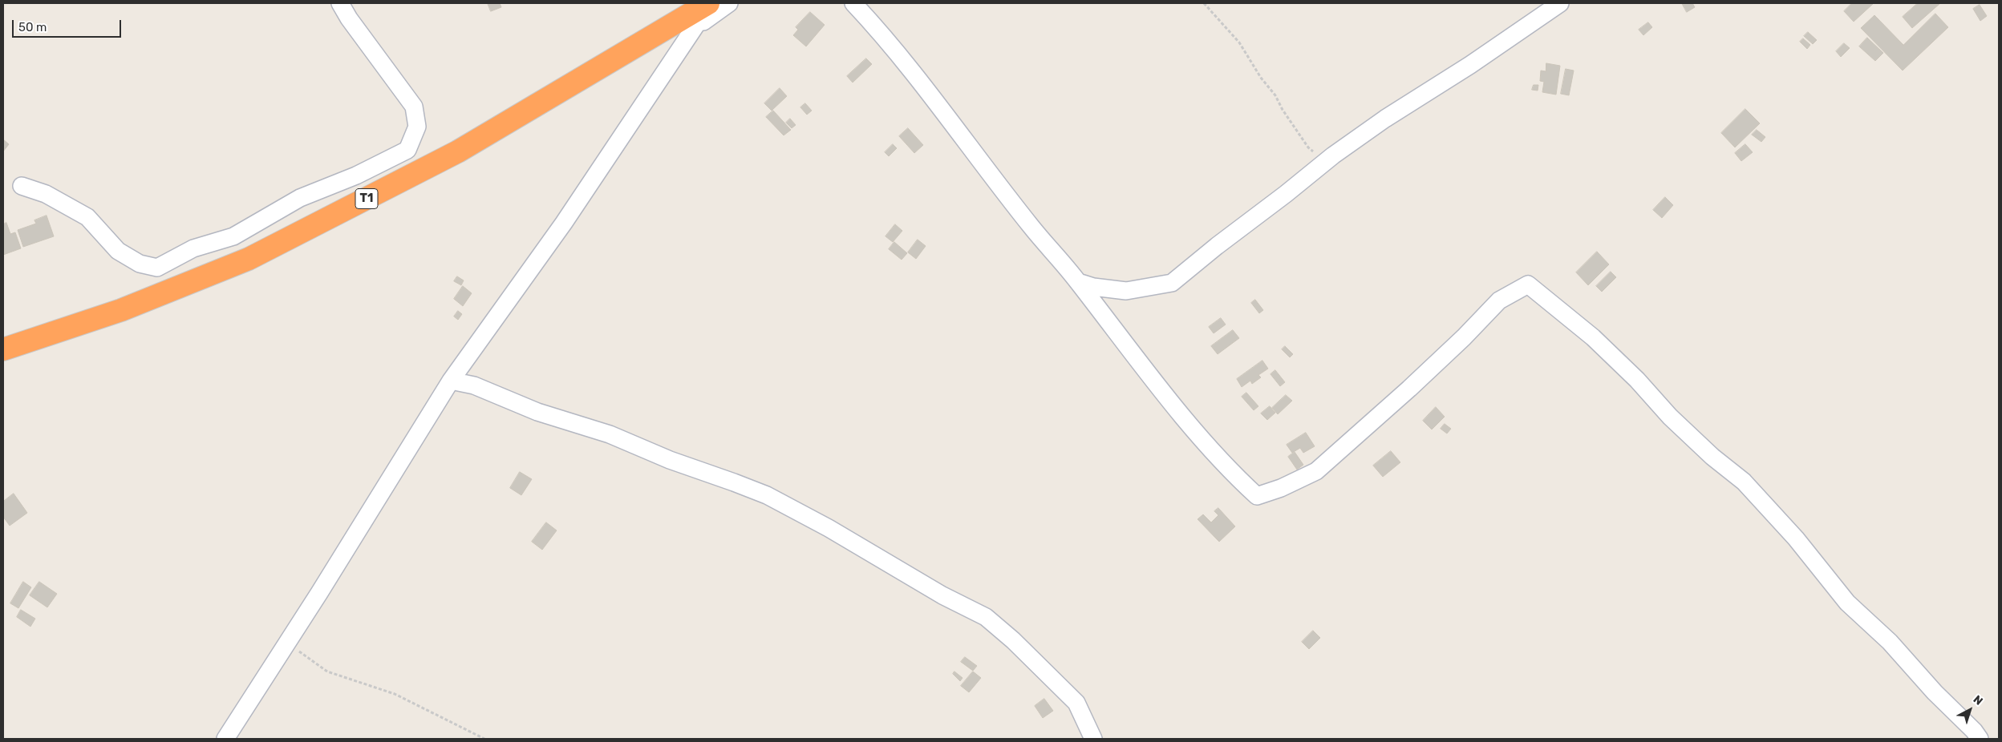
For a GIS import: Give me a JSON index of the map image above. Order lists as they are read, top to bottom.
{
  "streets": {
    "highway": ["T1"]
  },
  "scale_bar": "50 m",
  "north": "top right"
}
